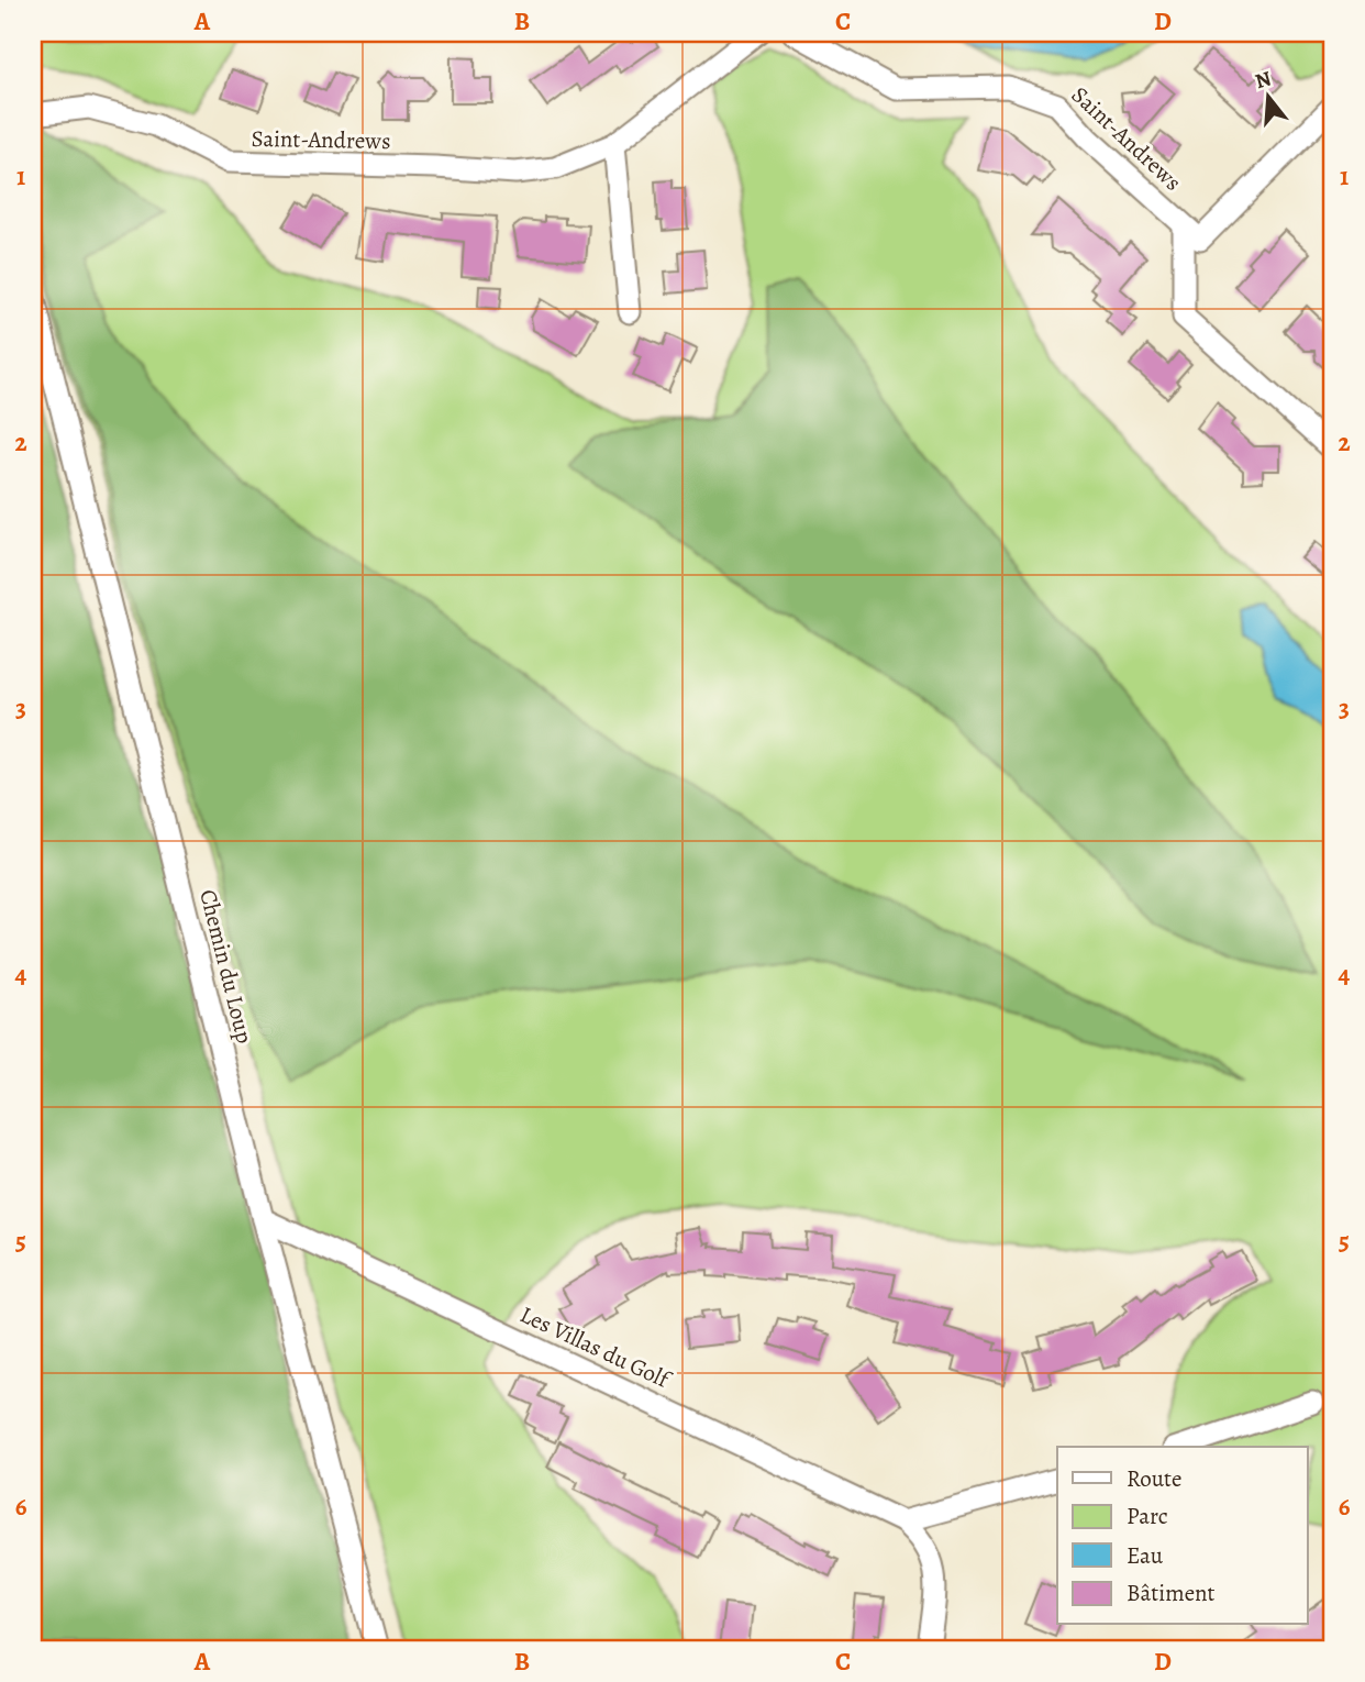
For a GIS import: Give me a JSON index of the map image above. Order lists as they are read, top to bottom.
{
  "streets": {
    "street": ["Saint-Andrews", "Chemin du Loup", "Les Villas du Golf"]
  },
  "crossings": [
    ["Chemin du Loup", "Les Villas du Golf"]
  ],
  "legend": [
    "Route",
    "Parc",
    "Eau",
    "Bâtiment"
  ],
  "north": "top",
  "grid": {
    "columns": [
      "A",
      "B",
      "C",
      "D"
    ],
    "rows": [
      "1",
      "2",
      "3",
      "4",
      "5",
      "6"
    ]
  }
}
